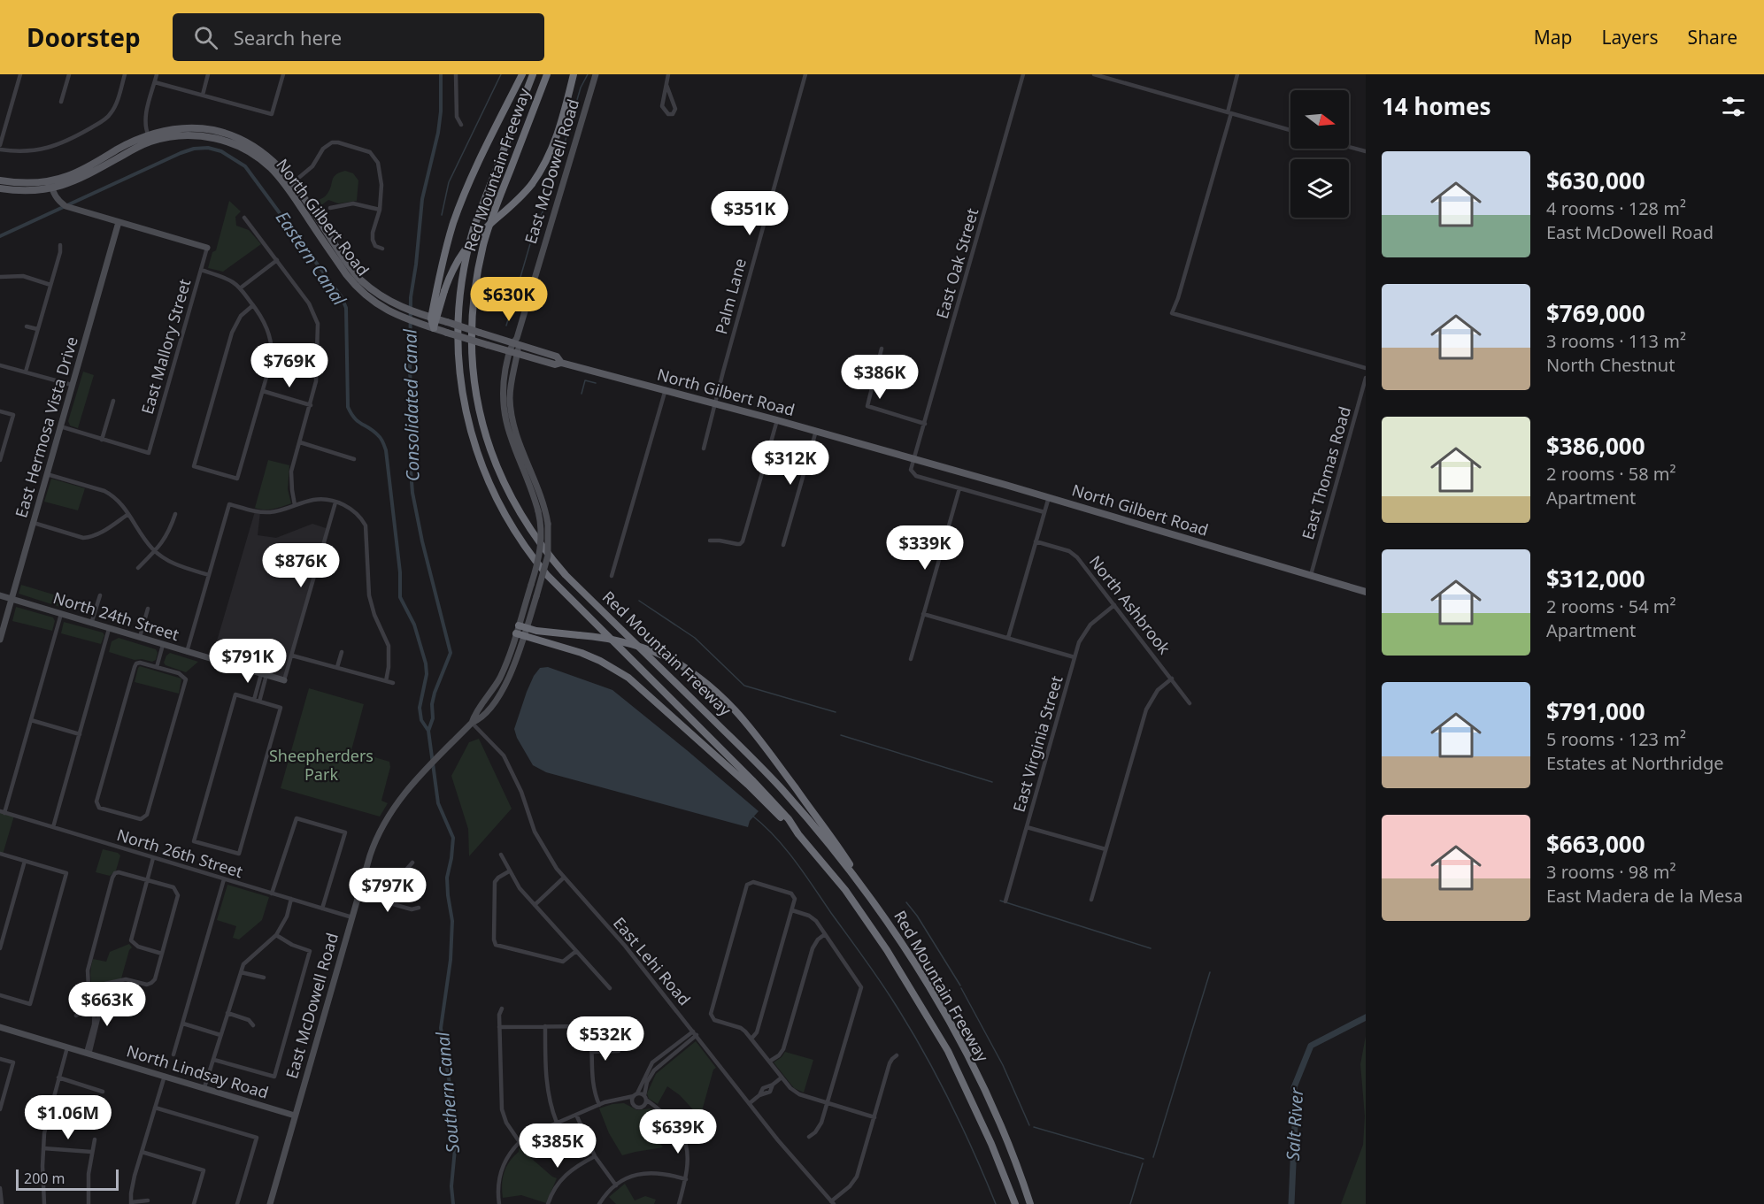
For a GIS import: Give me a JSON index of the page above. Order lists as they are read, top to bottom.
{
  "streets": {
    "highway": ["Red Mountain Freeway"],
    "main road": [
      "East McDowell Road",
      "North Gilbert Road",
      "East Hermosa Vista Drive",
      "North 24th Street",
      "North Lindsay Road"
    ],
    "street": [
      "East Oak Street",
      "Palm Lane",
      "East Mallory Street",
      "East Thomas Road",
      "North Ashbrook",
      "East Virginia Street",
      "North 26th Street",
      "East Lehi Road"
    ]
  },
  "crossings": [
    ["East McDowell Road", "North Gilbert Road"],
    ["East McDowell Road", "North 26th Street"],
    ["East McDowell Road", "East Lehi Road"],
    ["East McDowell Road", "North Lindsay Road"],
    ["North Gilbert Road", "East Oak Street"],
    ["North Gilbert Road", "Palm Lane"],
    ["North Gilbert Road", "East Thomas Road"],
    ["East Hermosa Vista Drive", "North 24th Street"],
    ["North Ashbrook", "East Virginia Street"]
  ],
  "water": [
    "Eastern Canal",
    "Consolidated Canal",
    "Southern Canal",
    "Salt River"
  ],
  "parks": ["Sheepherders Park"],
  "scale_bar": "200 m",
  "north": "right",
  "page": {
    "header": "Doorstep",
    "search": "Search here",
    "nav": ["Map", "Layers", "Share"],
    "heading": "14 homes",
    "list": [
      {
        "name": "$630,000",
        "note": "4 rooms · 128 m² · East McDowell Road"
      },
      {
        "name": "$769,000",
        "note": "3 rooms · 113 m² · North Chestnut"
      },
      {
        "name": "$386,000",
        "note": "2 rooms · 58 m² · Apartment"
      },
      {
        "name": "$312,000",
        "note": "2 rooms · 54 m² · Apartment"
      },
      {
        "name": "$791,000",
        "note": "5 rooms · 123 m² · Estates at Northridge"
      },
      {
        "name": "$663,000",
        "note": "3 rooms · 98 m² · East Madera de la Mesa"
      }
    ],
    "price": [
      "$351K",
      "$630K",
      "$769K",
      "$386K",
      "$312K",
      "$339K",
      "$876K",
      "$791K",
      "$797K",
      "$663K",
      "$532K",
      "$1.06M",
      "$639K",
      "$385K"
    ],
    "scale": "200 m"
  }
}
